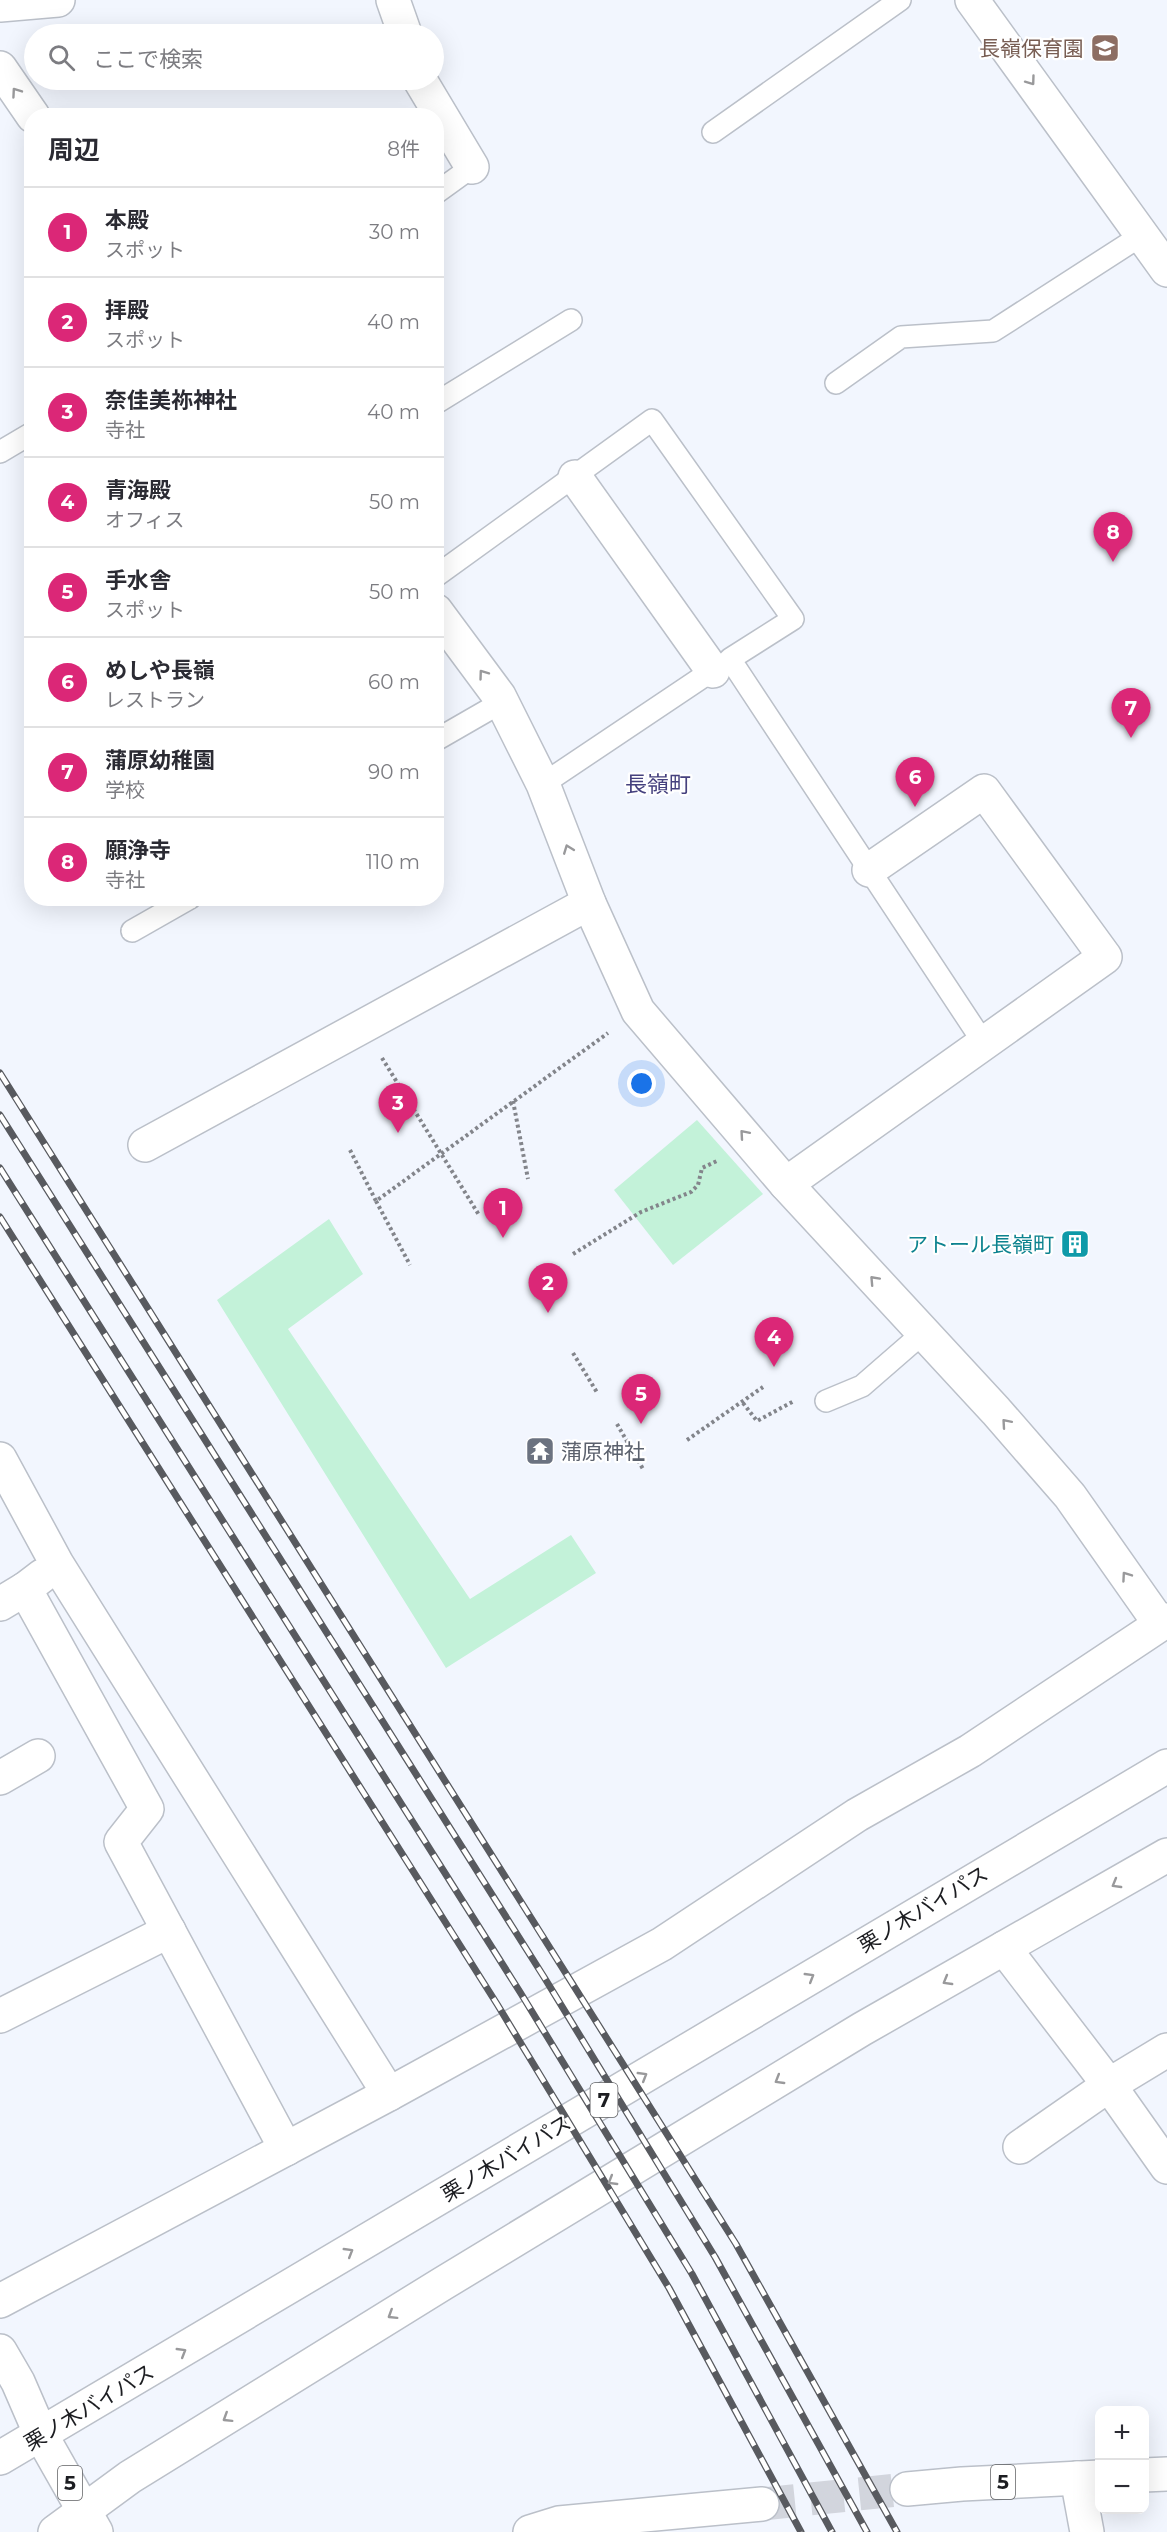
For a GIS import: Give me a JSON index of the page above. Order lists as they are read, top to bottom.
{
  "streets": {
    "main road": ["栗ノ木バイパス", "7", "5"]
  },
  "crossings": [
    ["栗ノ木バイパス", "5"]
  ],
  "districts": ["長嶺町"],
  "places": {
    "school or university": ["長嶺保育園"],
    "building": ["アトール長嶺町"],
    "temple": ["蒲原神社"]
  },
  "page": {
    "search": "ここで検索",
    "heading": ["周辺", "8件"],
    "list": [
      {
        "mark": "1",
        "name": "本殿",
        "note": "スポット",
        "value": "30 m"
      },
      {
        "mark": "2",
        "name": "拝殿",
        "note": "スポット",
        "value": "40 m"
      },
      {
        "mark": "3",
        "name": "奈佳美祢神社",
        "note": "寺社",
        "value": "40 m"
      },
      {
        "mark": "4",
        "name": "青海殿",
        "note": "オフィス",
        "value": "50 m"
      },
      {
        "mark": "5",
        "name": "手水舎",
        "note": "スポット",
        "value": "50 m"
      },
      {
        "mark": "6",
        "name": "めしや長嶺",
        "note": "レストラン",
        "value": "60 m"
      },
      {
        "mark": "7",
        "name": "蒲原幼稚園",
        "note": "学校",
        "value": "90 m"
      },
      {
        "mark": "8",
        "name": "願浄寺",
        "note": "寺社",
        "value": "110 m"
      }
    ],
    "pins": [
      "8",
      "7",
      "6",
      "3",
      "1",
      "2",
      "4",
      "5"
    ],
    "map_buttons": ["+", "−"]
  }
}
